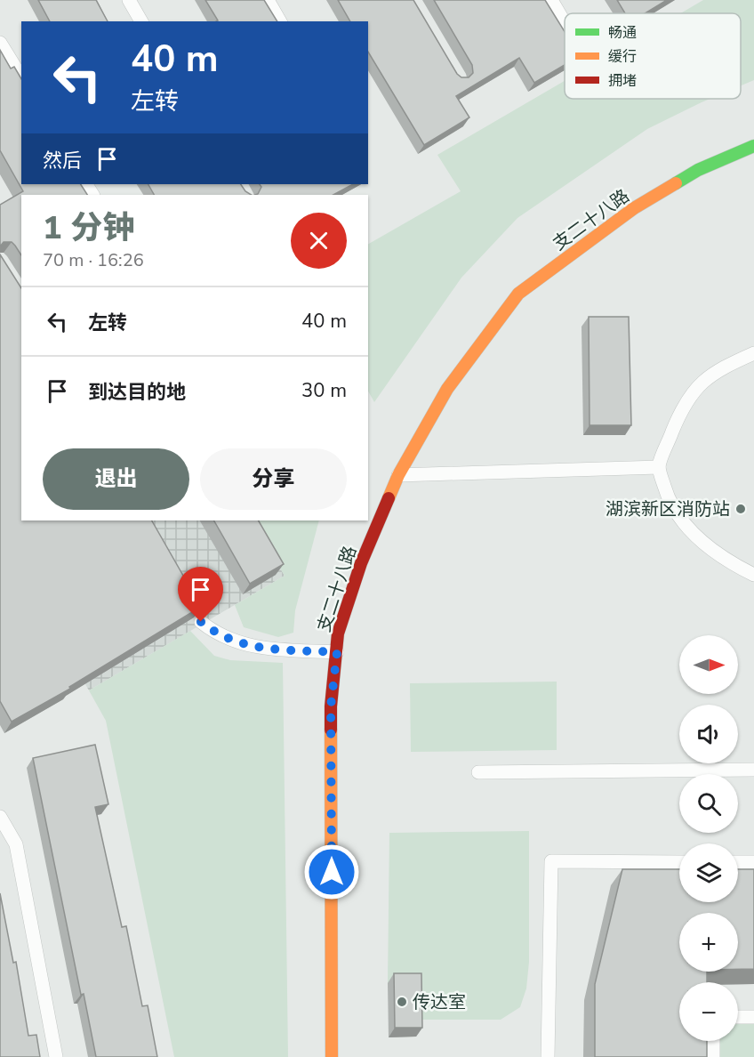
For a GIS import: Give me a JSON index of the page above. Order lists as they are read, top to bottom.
{
  "streets": {
    "street": ["支二十八路"]
  },
  "places": ["湖滨新区消防站", "传达室"],
  "legend": ["畅通", "缓行", "拥堵"],
  "north": "right",
  "page": {
    "turn": ["40 m", "左转"],
    "then": "然后",
    "heading": ["1 分钟", "70 m · 16:26"],
    "list": [
      {
        "name": "左转",
        "value": "40 m"
      },
      {
        "name": "到达目的地",
        "value": "30 m"
      }
    ],
    "buttons": ["退出", "分享"],
    "map_buttons": ["+", "−"]
  }
}
